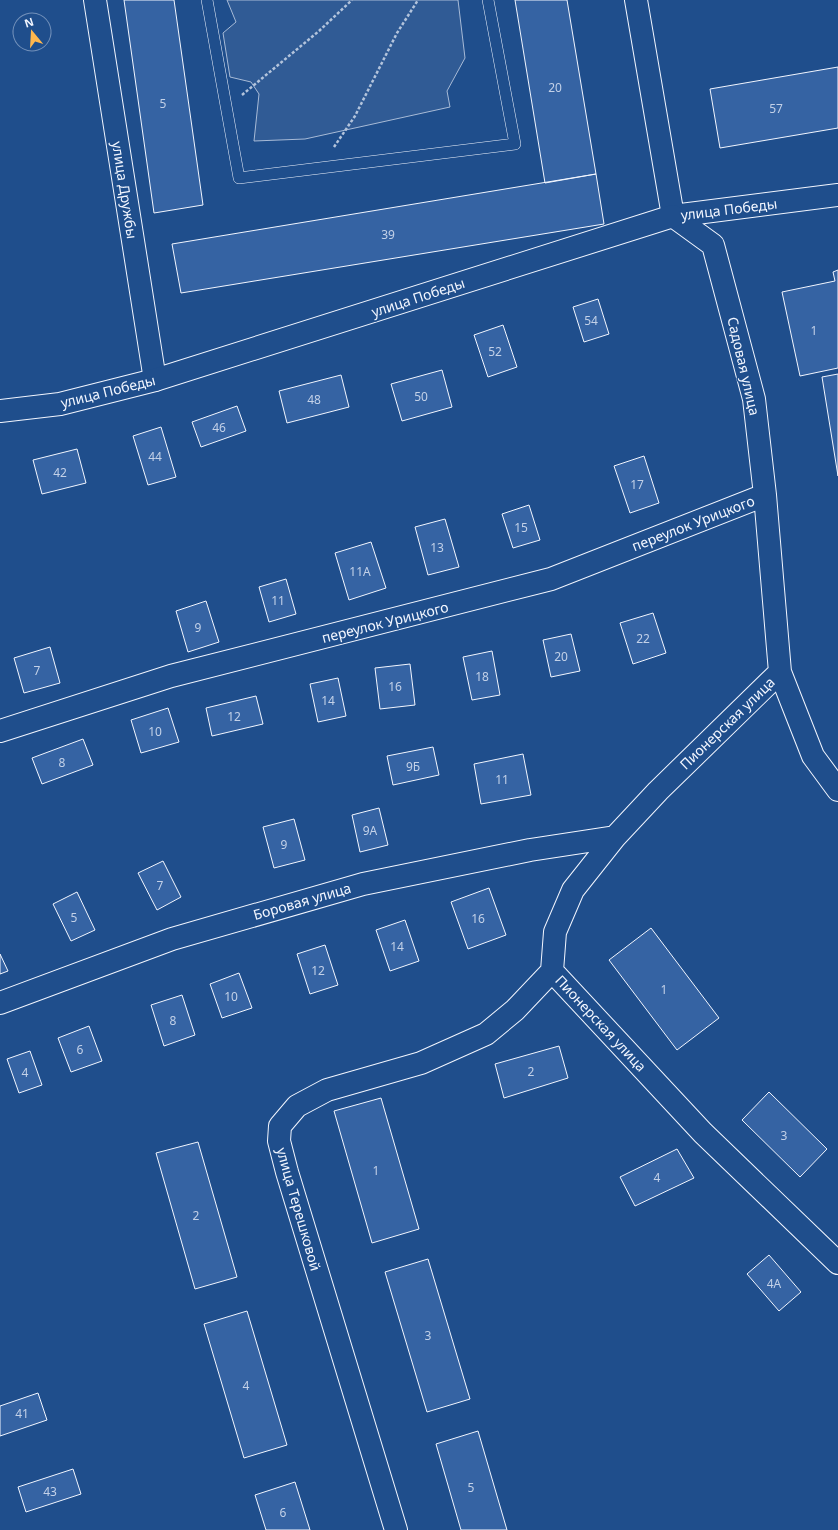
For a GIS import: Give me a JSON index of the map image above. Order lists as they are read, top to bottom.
{
  "streets": {
    "street": [
      "улица Дружбы",
      "улица Победы",
      "Садовая улица",
      "переулок Урицкого",
      "Пионерская улица",
      "Боровая улица",
      "улица Терешковой"
    ]
  },
  "crossings": [
    ["улица Дружбы", "улица Победы"],
    ["улица Победы", "Садовая улица"],
    ["Садовая улица", "переулок Урицкого"],
    ["Садовая улица", "Пионерская улица"],
    ["Пионерская улица", "Боровая улица"],
    ["Пионерская улица", "улица Терешковой"]
  ],
  "house_numbers": [
    "20",
    "5",
    "57",
    "39",
    "54",
    "1",
    "52",
    "50",
    "48",
    "46",
    "44",
    "42",
    "17",
    "15",
    "13",
    "11А",
    "11",
    "9",
    "22",
    "20",
    "7",
    "18",
    "16",
    "14",
    "12",
    "10",
    "8",
    "9Б",
    "11",
    "9А",
    "9",
    "7",
    "5",
    "16",
    "14",
    "12",
    "1",
    "10",
    "8",
    "6",
    "2",
    "4",
    "3",
    "1",
    "4",
    "2",
    "4А",
    "3",
    "4",
    "41",
    "5",
    "43",
    "6"
  ],
  "north": "top"
}
